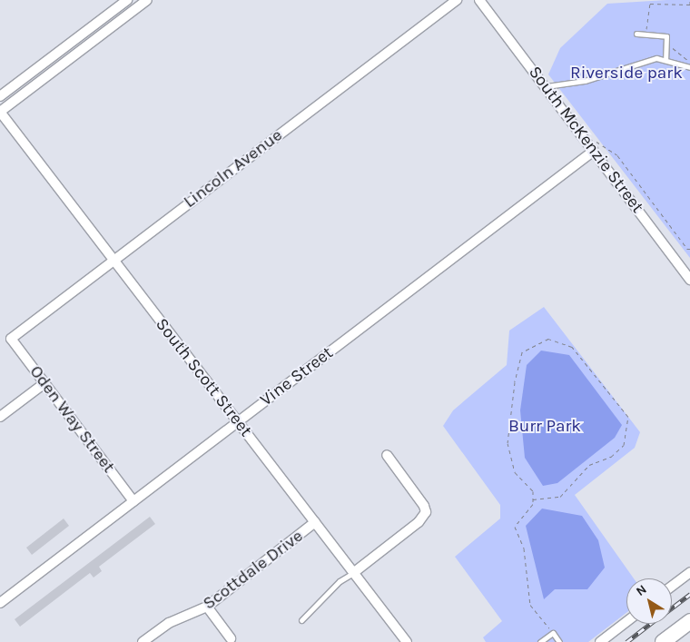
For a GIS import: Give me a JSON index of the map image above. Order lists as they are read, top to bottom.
{
  "streets": {
    "street": [
      "South McKenzie Street",
      "Lincoln Avenue",
      "Vine Street",
      "South Scott Street",
      "Oden Way Street",
      "Scottdale Drive"
    ]
  },
  "crossings": [
    ["South McKenzie Street", "Vine Street"],
    ["Lincoln Avenue", "South Scott Street"],
    ["Lincoln Avenue", "Oden Way Street"],
    ["Vine Street", "South Scott Street"],
    ["Vine Street", "Oden Way Street"],
    ["South Scott Street", "Scottdale Drive"]
  ],
  "parks": ["Riverside park", "Burr Park"],
  "north": "top left"
}
